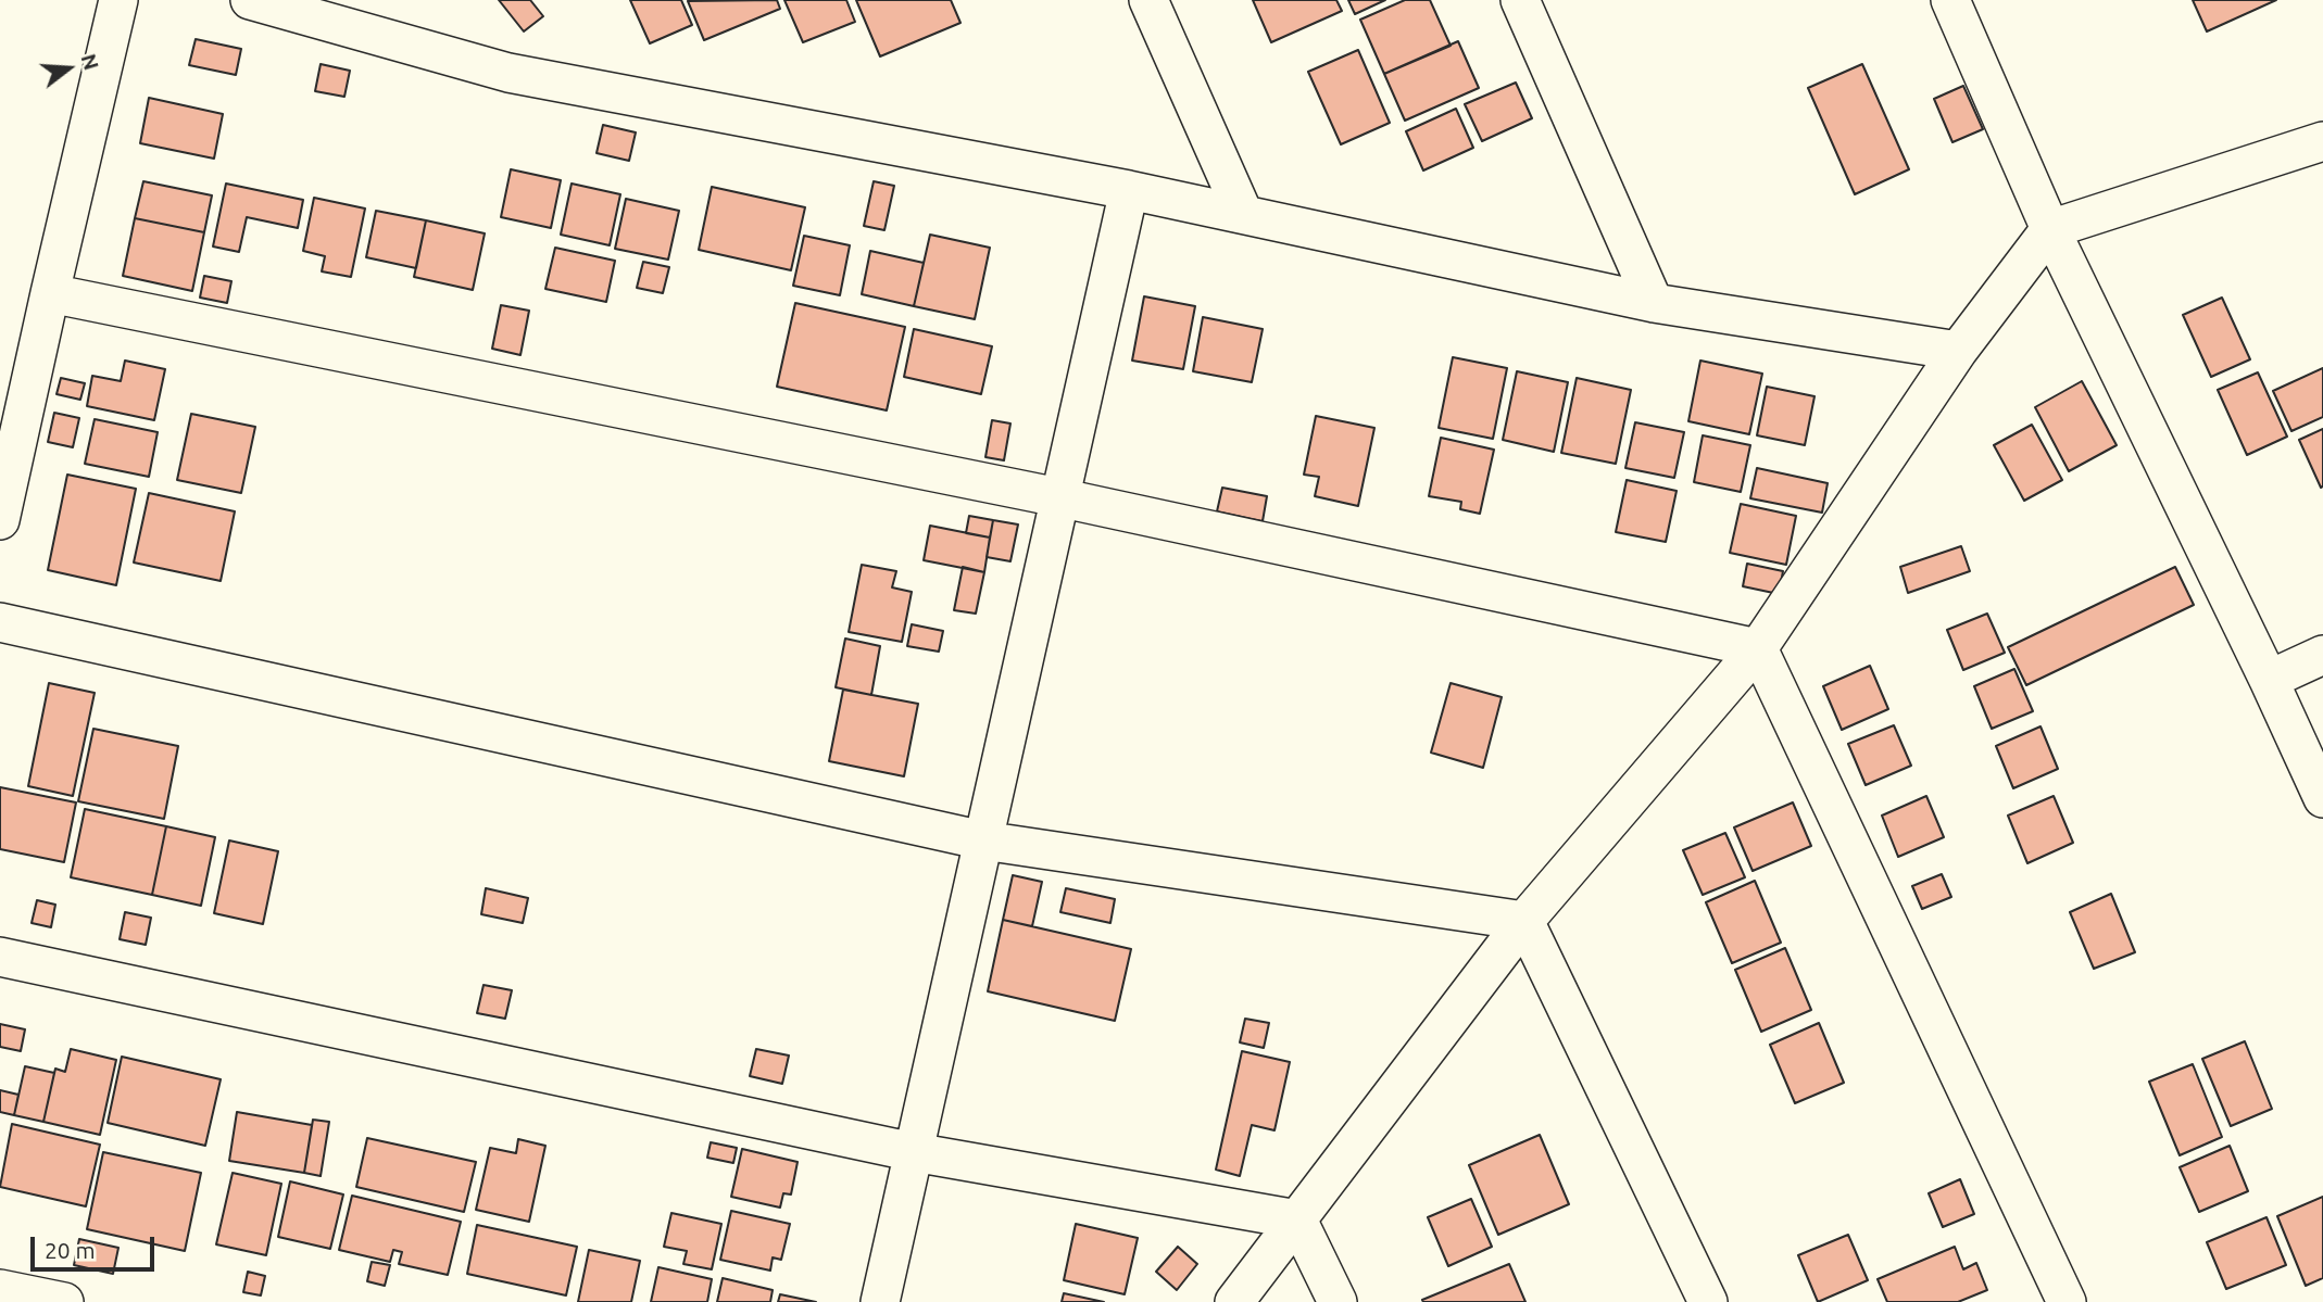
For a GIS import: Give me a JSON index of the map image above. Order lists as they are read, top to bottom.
{
  "scale_bar": "20 m",
  "north": "right"
}
